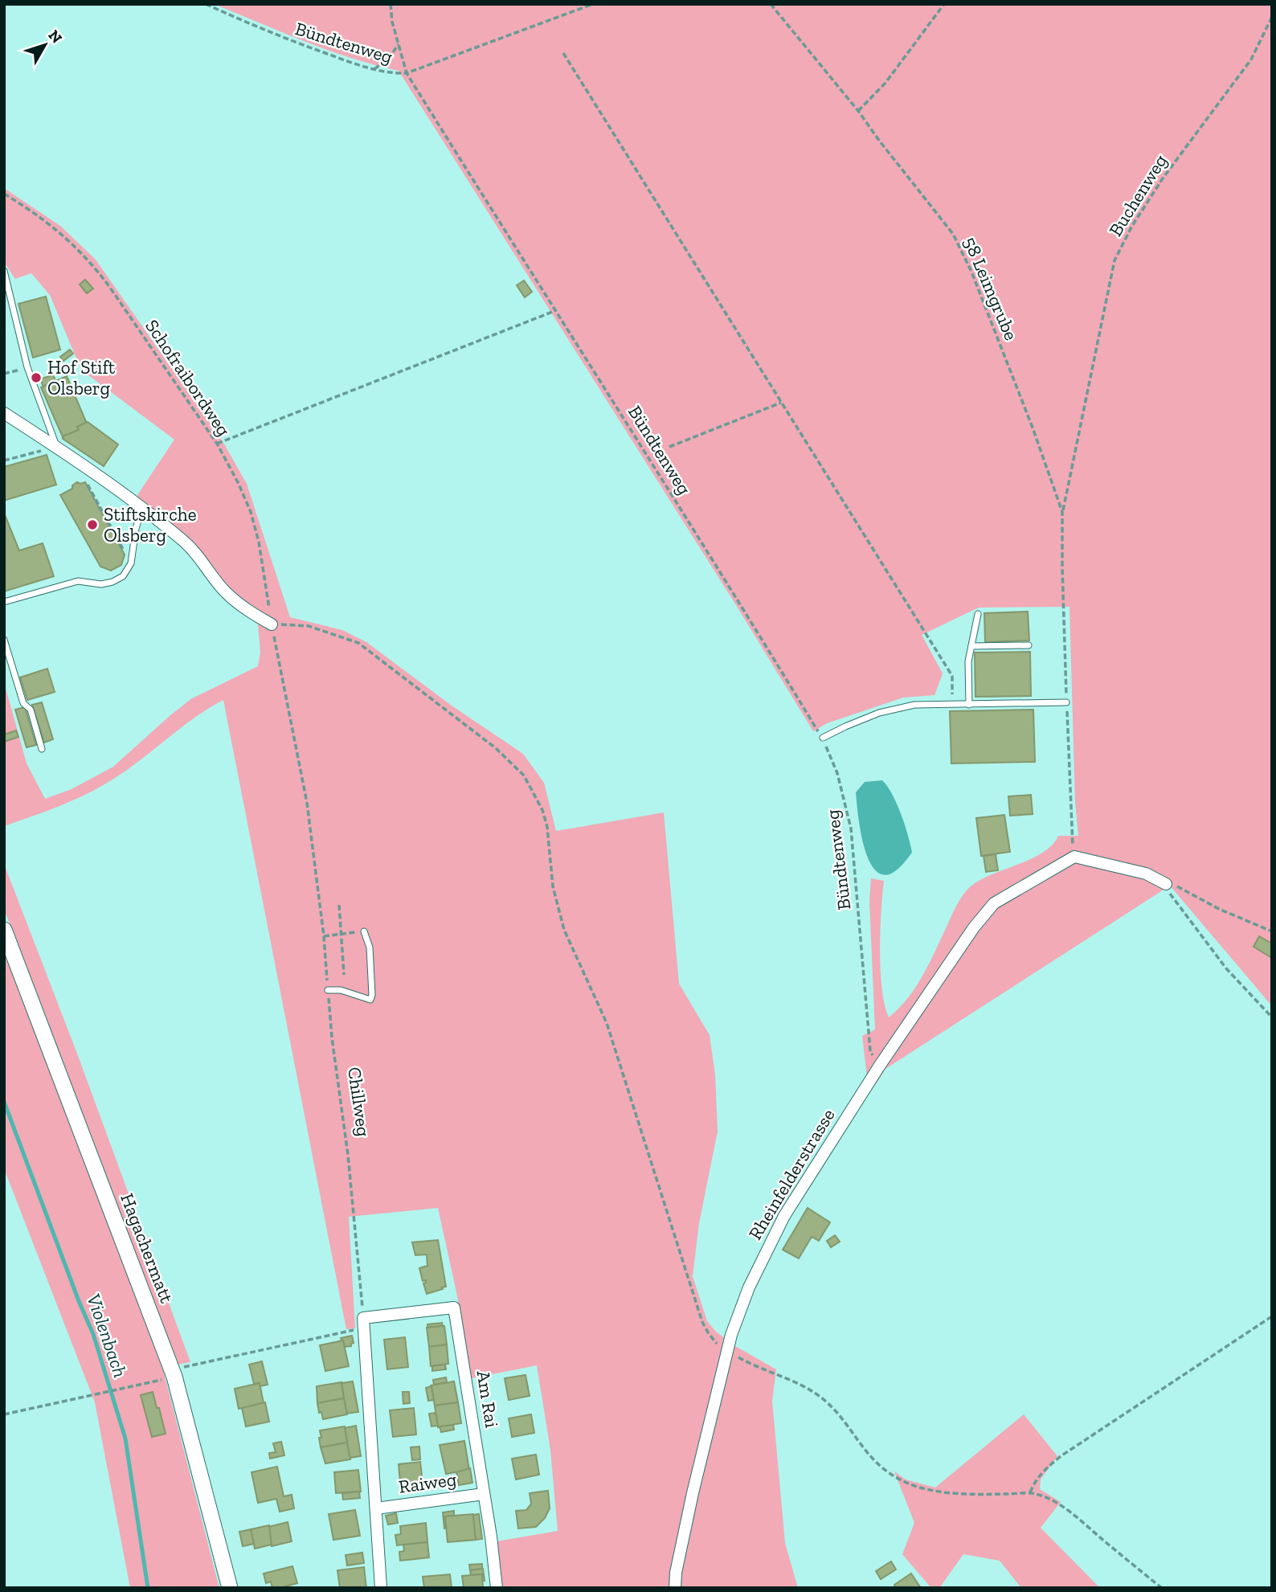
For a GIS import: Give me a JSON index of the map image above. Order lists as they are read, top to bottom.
{
  "streets": {
    "street": [
      "Rheinfelderstrasse",
      "Hagachermatt",
      "Am Rai",
      "Raiweg"
    ],
    "path": [
      "Bündtenweg",
      "Buchenweg",
      "58 Leimgrube",
      "Schofraibordweg",
      "Chillweg"
    ]
  },
  "crossings": [
    ["Bündtenweg", "Rheinfelderstrasse"],
    ["Buchenweg", "58 Leimgrube"],
    ["Schofraibordweg", "Chillweg"],
    ["Chillweg", "Am Rai"],
    ["Am Rai", "Raiweg"]
  ],
  "water": ["Violenbach"],
  "places": ["Hof Stift Olsberg", "Stiftskirche Olsberg"],
  "north": "top right"
}
